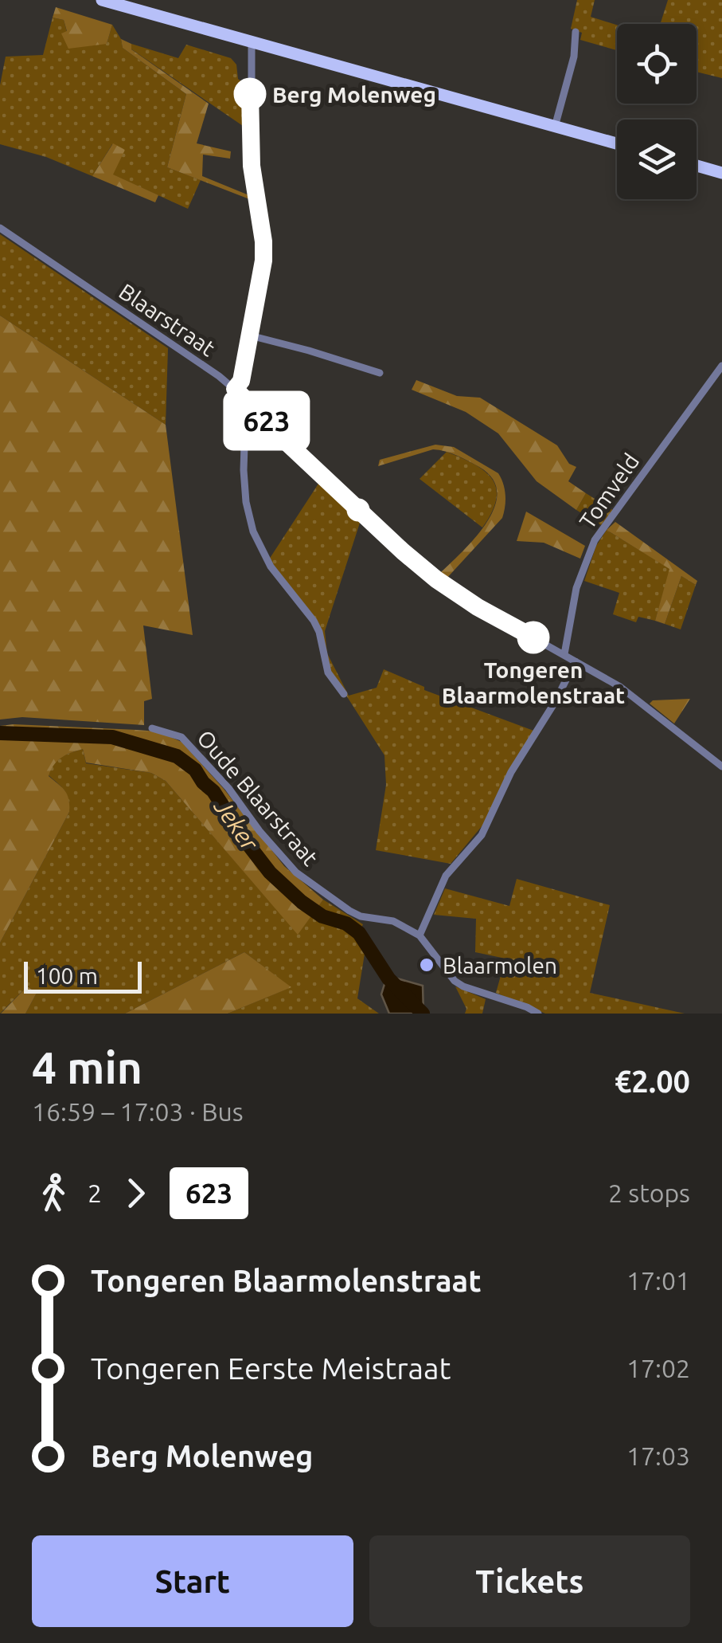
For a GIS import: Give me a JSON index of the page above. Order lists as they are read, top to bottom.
{
  "streets": {
    "street": ["Blaarstraat", "Tomveld", "Oude Blaarstraat"]
  },
  "crossings": [
    ["Blaarstraat", "Tomveld"]
  ],
  "water": ["Jeker"],
  "places": ["Berg Molenweg", "Tongeren Blaarmolenstraat", "Blaarmolen"],
  "lines": ["bus line 623"],
  "scale_bar": "100 m",
  "page": {
    "on_map": "623",
    "scale": "100 m",
    "heading": ["4 min", "16:59 – 17:03 · Bus", "€2.00"],
    "legs": ["2", "623", "2 stops"],
    "list": [
      {
        "name": "Tongeren Blaarmolenstraat",
        "value": "17:01"
      },
      {
        "name": "Tongeren Eerste Meistraat",
        "value": "17:02"
      },
      {
        "name": "Berg Molenweg",
        "value": "17:03"
      }
    ],
    "buttons": ["Start", "Tickets"]
  }
}
